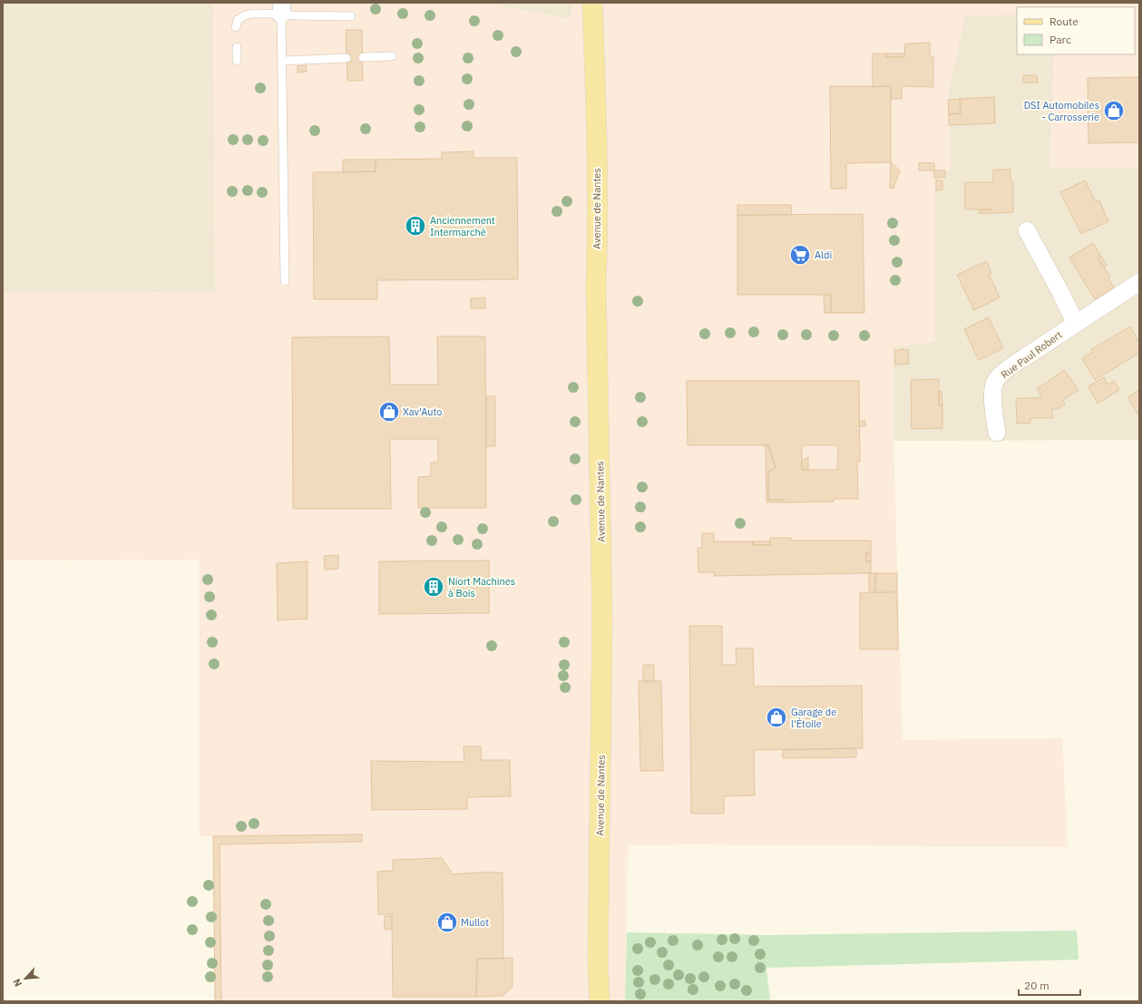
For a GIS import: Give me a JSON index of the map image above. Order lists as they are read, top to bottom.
{
  "streets": {
    "main road": ["Avenue de Nantes"],
    "street": ["Rue Paul Robert"]
  },
  "places": {
    "shop": [
      "DSI Automobiles - Carrosserie",
      "Xav'Auto",
      "Garage de l'Étoile",
      "Mullot"
    ],
    "building": ["Anciennement Intermarché", "Niort Machines à Bois"],
    "supermarket": ["Aldi"]
  },
  "legend": ["Route", "Parc"],
  "scale_bar": "20 m",
  "north": "bottom left"
}
